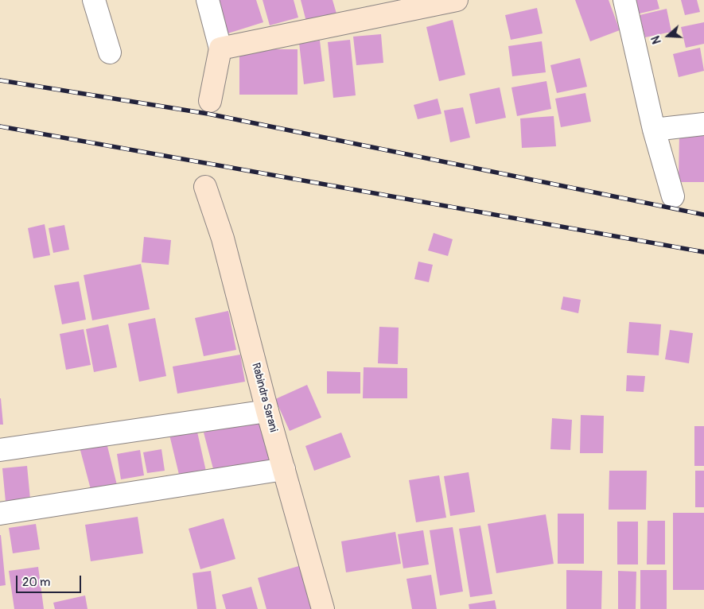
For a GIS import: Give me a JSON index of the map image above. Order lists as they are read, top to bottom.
{
  "streets": {
    "street": ["Rabindra Sarani"]
  },
  "scale_bar": "20 m",
  "north": "left"
}
